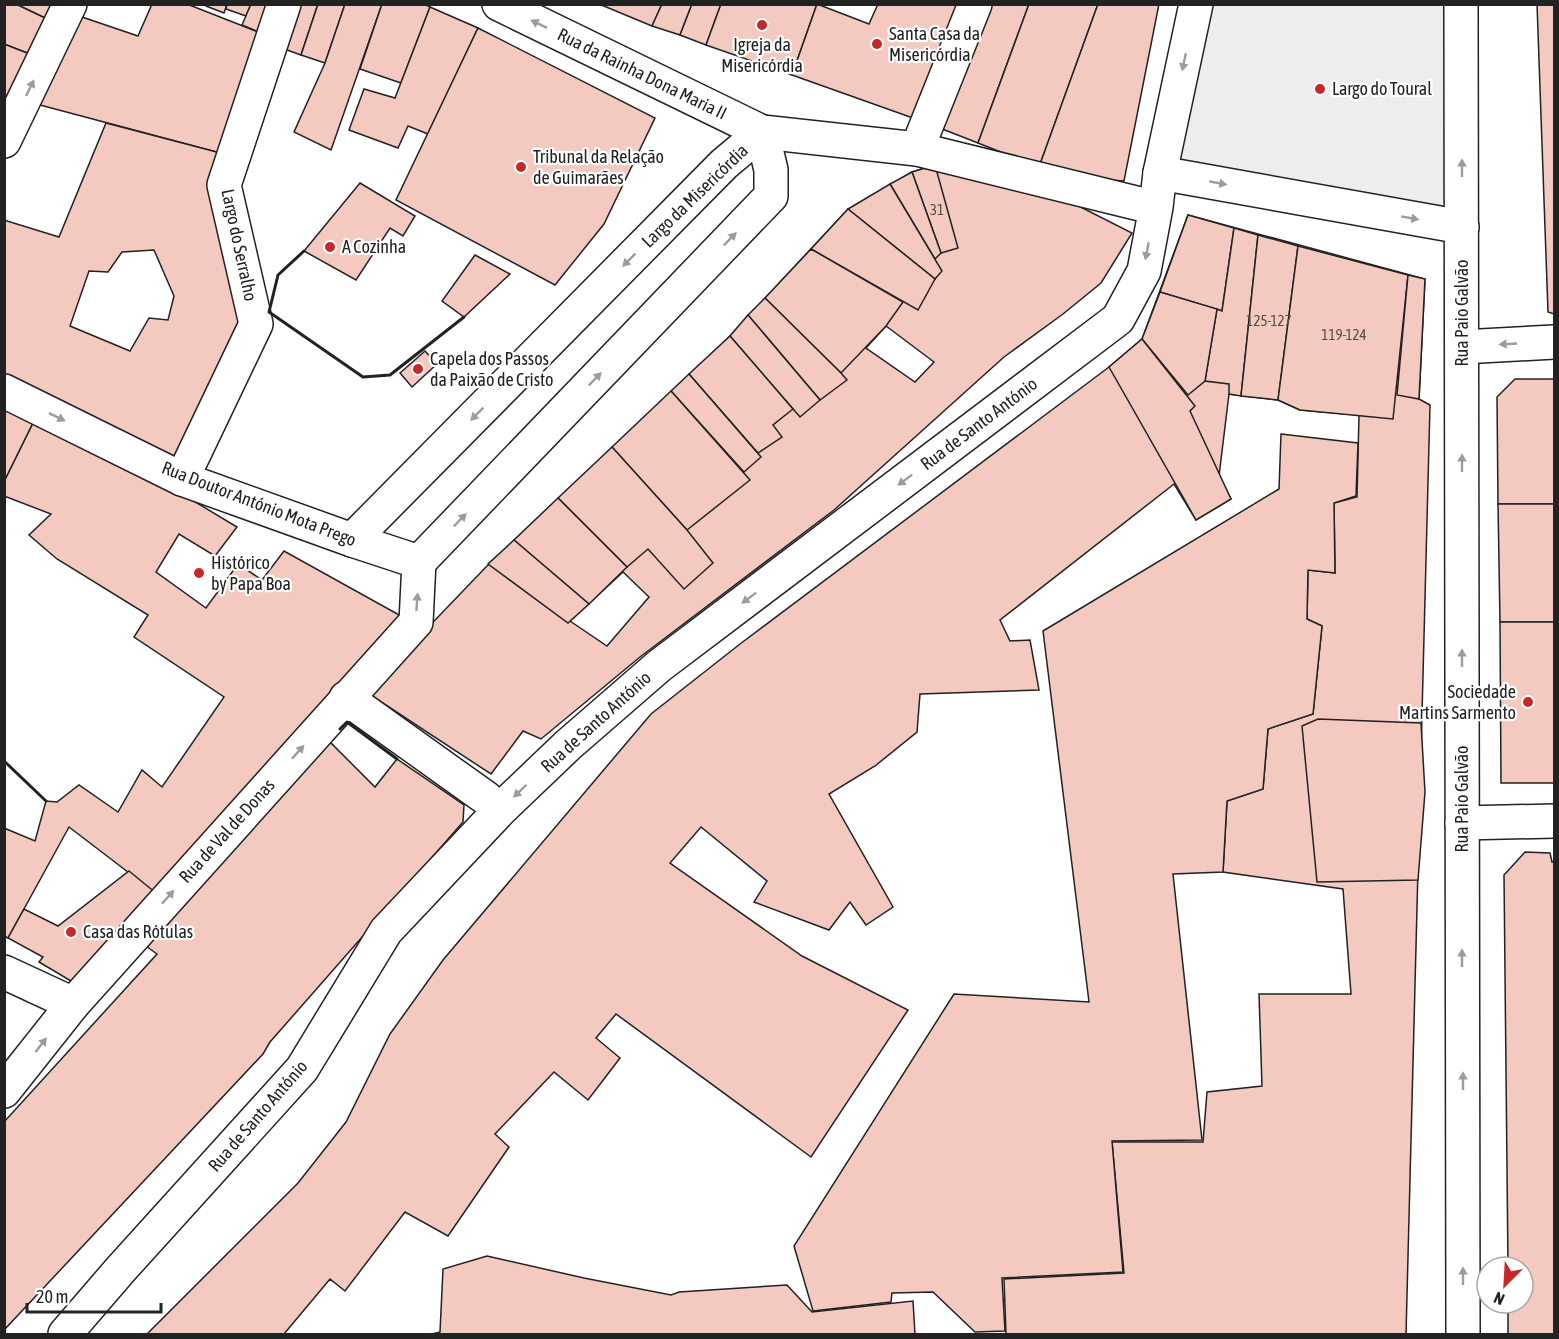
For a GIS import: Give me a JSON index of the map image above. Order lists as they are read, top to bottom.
{
  "streets": {
    "street": [
      "Rua da Rainha Dona Maria II",
      "Largo da Misericórdia",
      "Largo do Serralho",
      "Rua Paio Galvão",
      "Rua de Santo António",
      "Rua Doutor António Mota Prego",
      "Rua de Val de Donas"
    ]
  },
  "crossings": [
    ["Rua da Rainha Dona Maria II", "Largo da Misericórdia"],
    ["Largo da Misericórdia", "Rua Doutor António Mota Prego"],
    ["Largo da Misericórdia", "Rua de Val de Donas"],
    ["Largo do Serralho", "Rua Doutor António Mota Prego"],
    ["Rua Doutor António Mota Prego", "Rua de Val de Donas"]
  ],
  "one_way": [
    "Rua da Rainha Dona Maria II",
    "Rua Paio Galvão",
    "Rua de Santo António",
    "Rua Doutor António Mota Prego",
    "Rua de Val de Donas"
  ],
  "places": [
    "Igreja da Misericórdia",
    "Santa Casa da Misericórdia",
    "Largo do Toural",
    "Tribunal da Relação de Guimarães",
    "A Cozinha",
    "Capela dos Passos da Paixão de Cristo",
    "Histórico by Papa Boa",
    "Sociedade Martins Sarmento",
    "Casa das Rótulas"
  ],
  "house_numbers": ["31", "125-127", "119-124"],
  "scale_bar": "20 m",
  "north": "bottom left"
}
